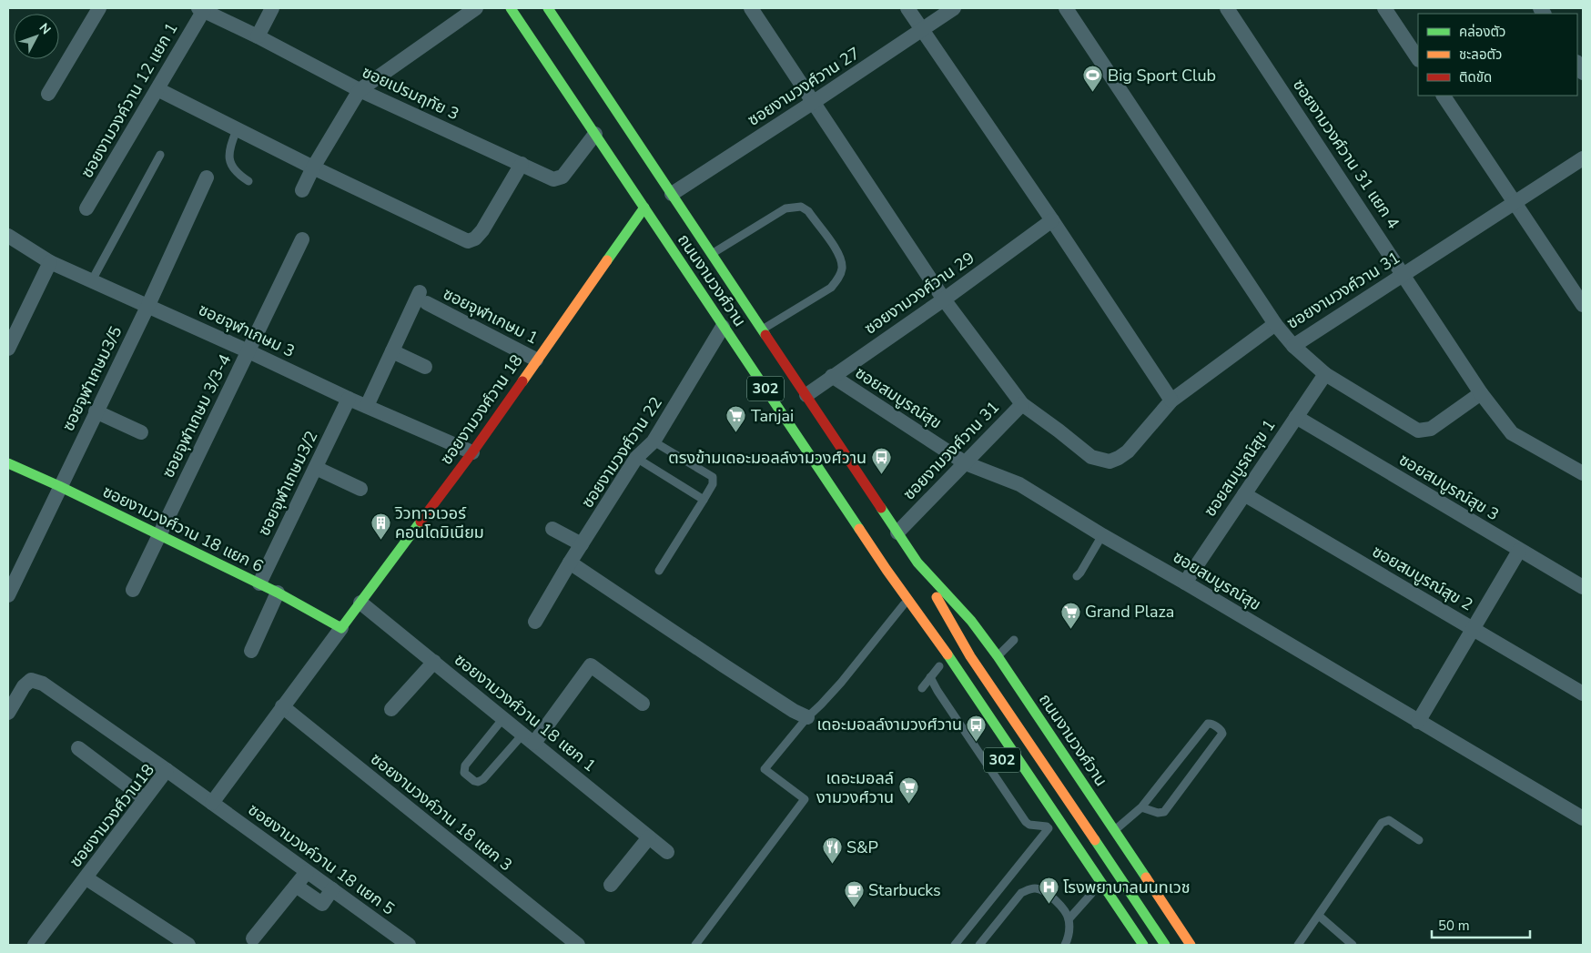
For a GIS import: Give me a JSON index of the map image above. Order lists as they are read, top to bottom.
{
  "streets": {
    "main road": [
      "ถนนงามวงศ์วาน",
      "302",
      "ซอยงามวงศ์วาน 18",
      "ซอยงามวงศ์วาน 18 แยก 6"
    ],
    "street": [
      "ซอยงามวงศ์วาน 27",
      "ซอยเปรมฤทัย 3",
      "ซอยงามวงค์วาน 12 แยก 1",
      "ซอยงามวงศ์วาน 31 แยก 4",
      "ซอยงามวงศ์วาน 31",
      "ซอยงามวงศ์วาน 29",
      "ซอยจุฬาเกษม 1",
      "ซอยจุฬาเกษม 3",
      "ซอยจุฬาเกษม3/5",
      "ซอยสมบูรณ์สุข",
      "ซอยจุฬาเกษม 3/3-4",
      "ซอยงามวงศ์วาน 22",
      "ซอยสมบูรณ์สุข 1",
      "ซอยจุฬาเกษม3/2",
      "ซอยสมบูรณ์สุข 3",
      "ซอยสมบูรณ์สุข 2",
      "ซอยงามวงศ์วาน 18 แยก 1",
      "ซอยงามวงค์วาน 18 แยก 3",
      "ซอยงามวงศ์วาน18",
      "ซอยงามวงค์วาน 18 แยก 5"
    ]
  },
  "crossings": [
    ["ซอยงามวงศ์วาน 27", "ถนนงามวงศ์วาน"],
    ["ซอยเปรมฤทัย 3", "ซอยงามวงค์วาน 12 แยก 1"],
    ["ซอยเปรมฤทัย 3", "ถนนงามวงศ์วาน"],
    ["ซอยงามวงศ์วาน 31 แยก 4", "ซอยงามวงศ์วาน 31"],
    ["ถนนงามวงศ์วาน", "ซอยงามวงศ์วาน 31"],
    ["ถนนงามวงศ์วาน", "ซอยงามวงศ์วาน 29"],
    ["ถนนงามวงศ์วาน", "ซอยงามวงศ์วาน 18"],
    ["ถนนงามวงศ์วาน", "ซอยงามวงศ์วาน 22"],
    ["ซอยงามวงศ์วาน 31", "ซอยสมบูรณ์สุข"],
    ["ซอยงามวงศ์วาน 29", "ซอยสมบูรณ์สุข"],
    ["ซอยจุฬาเกษม 1", "ซอยงามวงศ์วาน 18"],
    ["ซอยจุฬาเกษม 3", "ซอยจุฬาเกษม3/5"],
    ["ซอยจุฬาเกษม 3", "ซอยงามวงศ์วาน 18"],
    ["ซอยจุฬาเกษม 3", "ซอยจุฬาเกษม 3/3-4"],
    ["ซอยจุฬาเกษม 3", "ซอยจุฬาเกษม3/2"],
    ["ซอยจุฬาเกษม3/5", "ซอยงามวงศ์วาน 18 แยก 6"],
    ["ซอยสมบูรณ์สุข", "ซอยสมบูรณ์สุข 1"],
    ["ซอยงามวงศ์วาน 18", "ซอยงามวงศ์วาน 18 แยก 6"],
    ["ซอยงามวงศ์วาน 18", "ซอยงามวงศ์วาน 18 แยก 1"],
    ["ซอยจุฬาเกษม 3/3-4", "ซอยงามวงศ์วาน 18 แยก 6"],
    ["ซอยสมบูรณ์สุข 1", "ซอยสมบูรณ์สุข 3"],
    ["ซอยสมบูรณ์สุข 1", "ซอยสมบูรณ์สุข 2"],
    ["ซอยจุฬาเกษม3/2", "ซอยงามวงศ์วาน 18 แยก 6"],
    ["ซอยงามวงศ์วาน18", "ซอยงามวงค์วาน 18 แยก 5"]
  ],
  "places": {
    "sports": ["Big Sport Club"],
    "supermarket": ["Tanjai", "Grand Plaza", "เดอะมอลล์ งามวงศ์วาน"],
    "bus stop": ["ตรงข้ามเดอะมอลล์งามวงศ์วาน", "เดอะมอลล์งามวงศ์วาน"],
    "building": ["วิวทาวเวอร์ คอนโดมิเนียม"],
    "restaurant": ["S&P"],
    "hospital": ["โรงพยาบาลนนทเวช"],
    "cafe": ["Starbucks"]
  },
  "legend": ["คล่องตัว", "ชะลอตัว", "ติดขัด"],
  "scale_bar": "50 m",
  "north": "top right"
}
